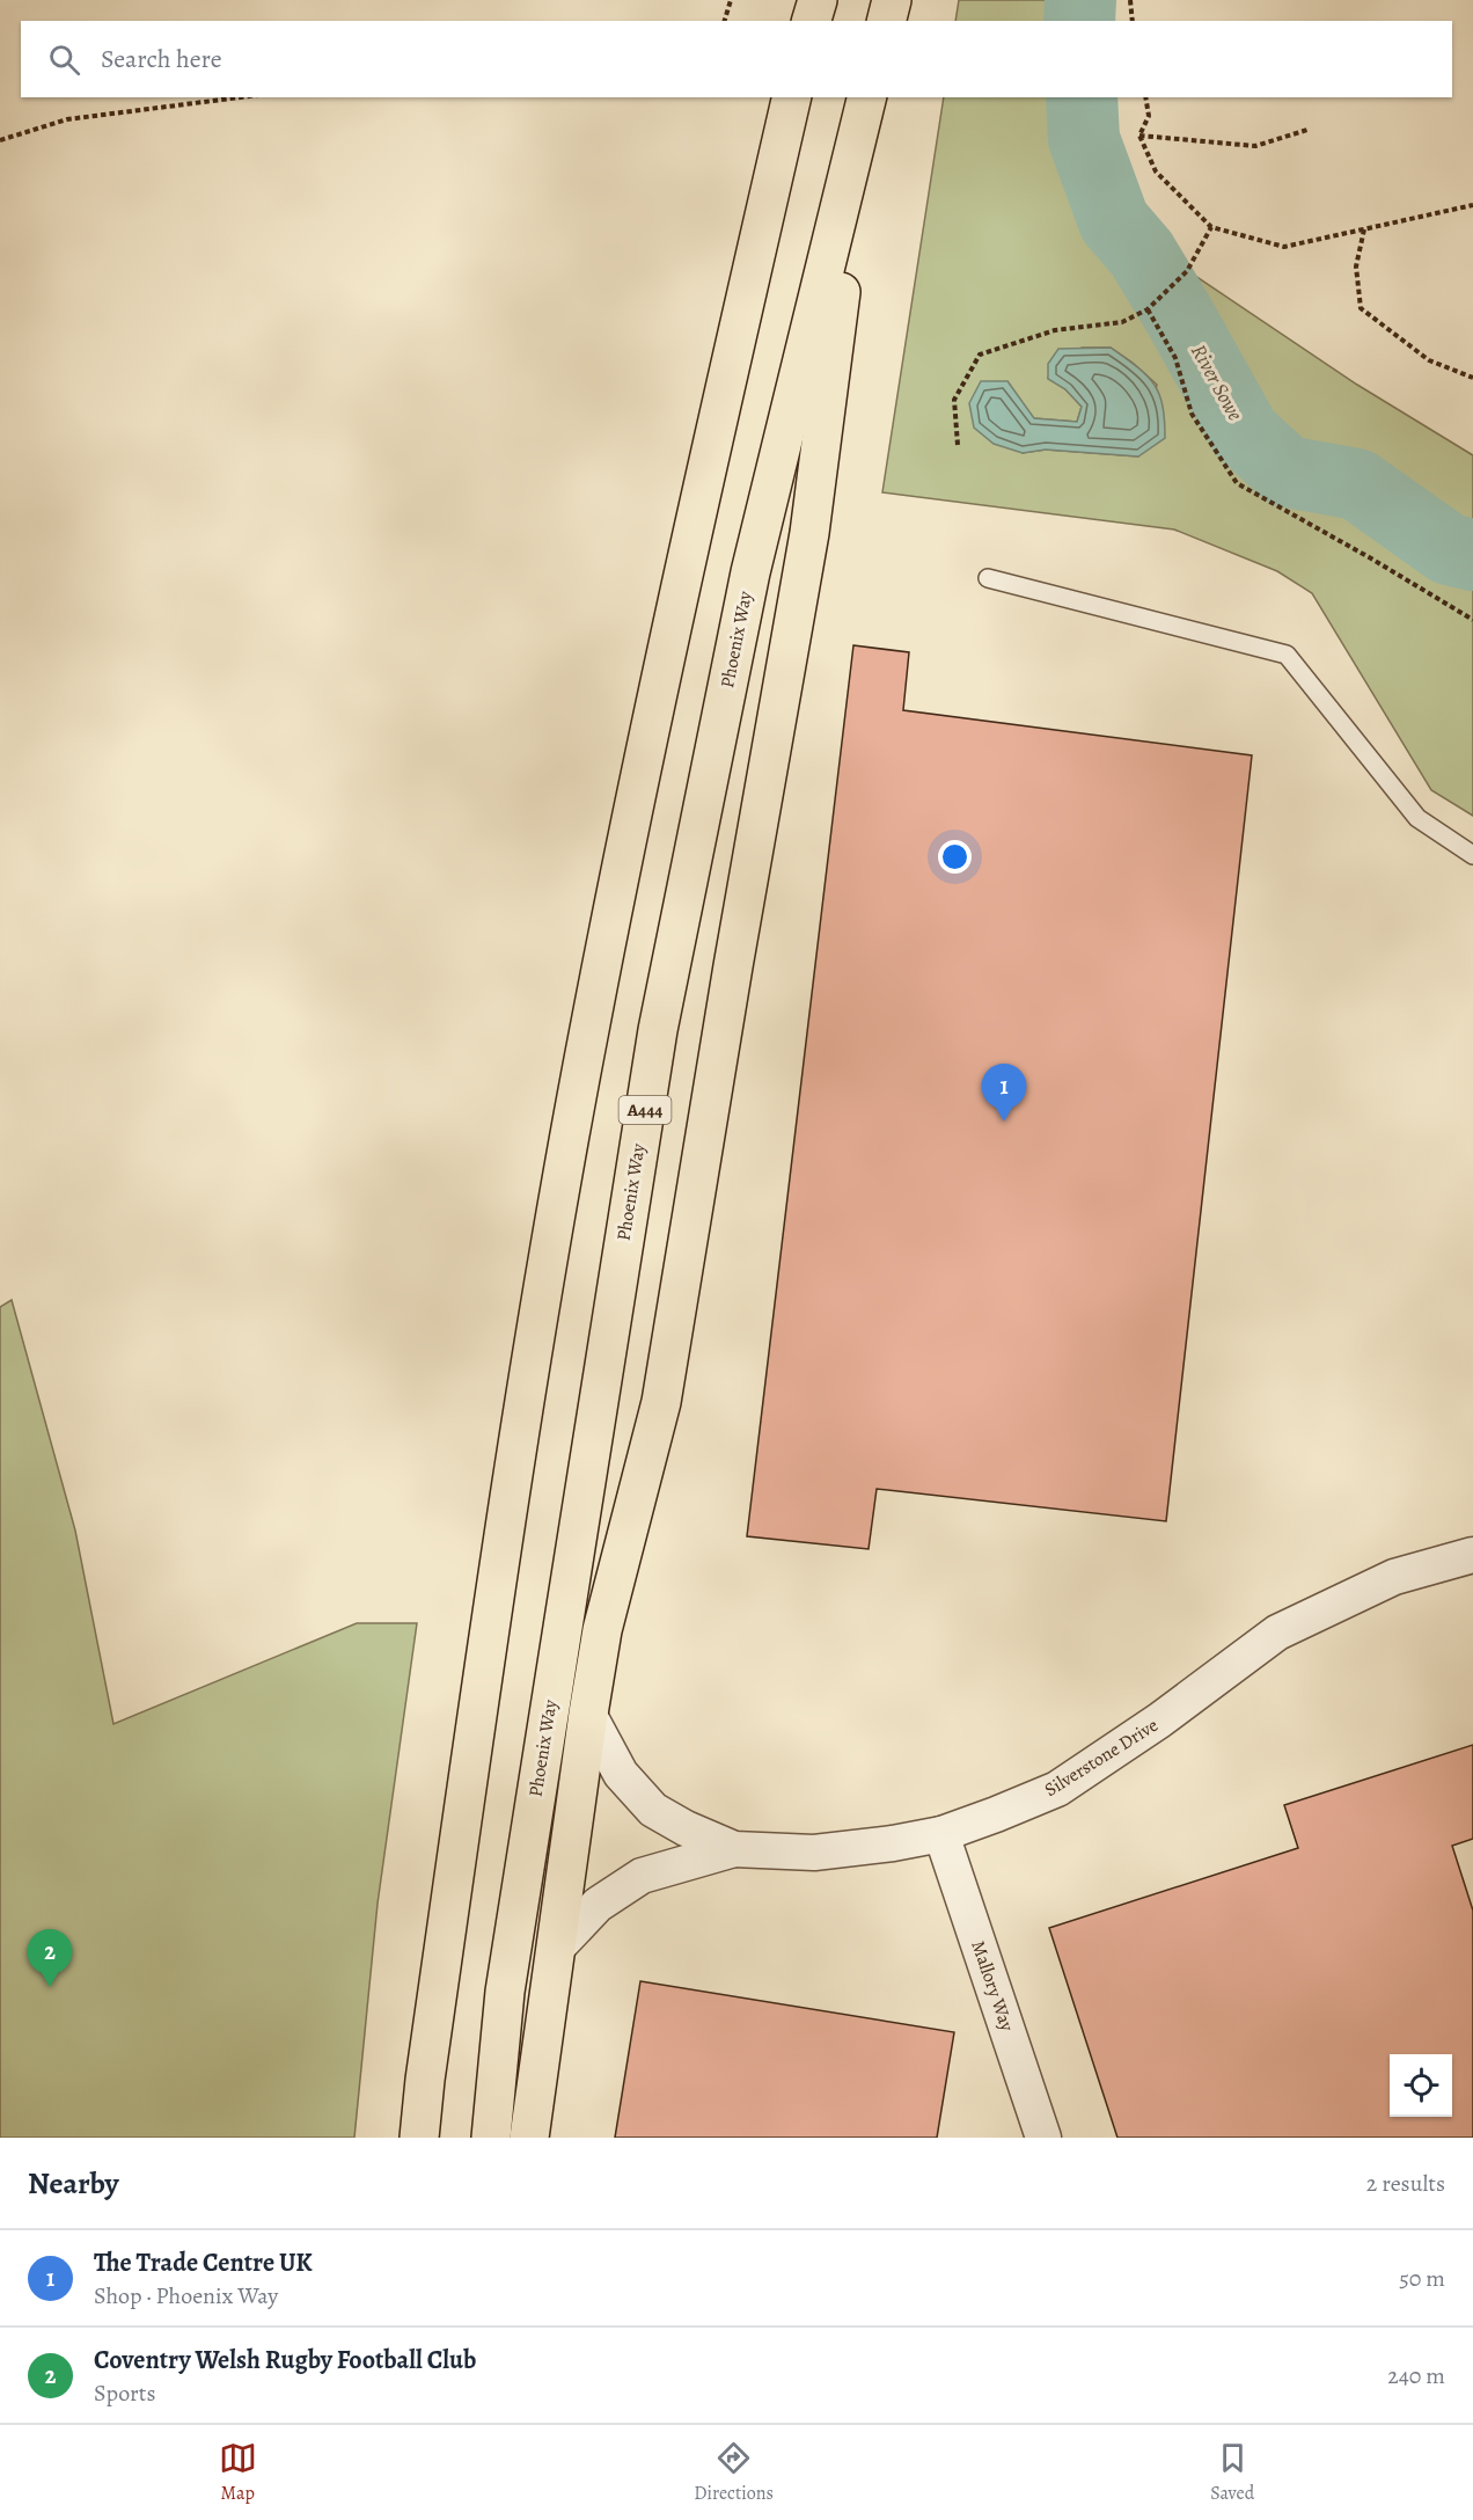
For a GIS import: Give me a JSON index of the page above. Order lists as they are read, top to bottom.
{
  "streets": {
    "highway": ["Phoenix Way", "A444"],
    "street": ["Silverstone Drive", "Mallory Way"]
  },
  "crossings": [
    ["Silverstone Drive", "Mallory Way"]
  ],
  "water": ["River Sowe"],
  "page": {
    "search": "Search here",
    "pins": ["1", "2"],
    "heading": ["Nearby", "2 results"],
    "list": [
      {
        "mark": "1",
        "name": "The Trade Centre UK",
        "note": "Shop · Phoenix Way",
        "value": "50 m"
      },
      {
        "mark": "2",
        "name": "Coventry Welsh Rugby Football Club",
        "note": "Sports",
        "value": "240 m"
      }
    ],
    "nav": ["Map", "Directions", "Saved"]
  }
}
